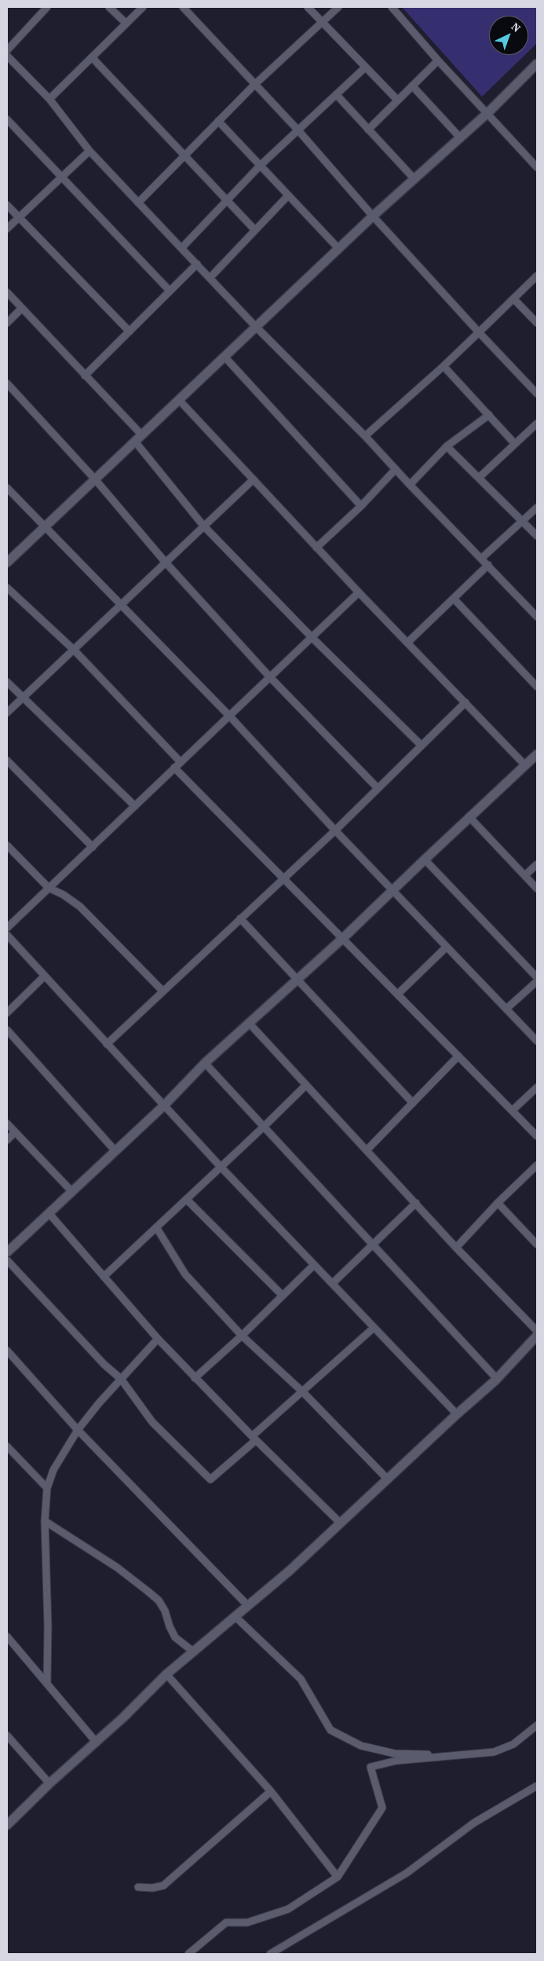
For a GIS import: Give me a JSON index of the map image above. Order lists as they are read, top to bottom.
{
  "north": "top right"
}
